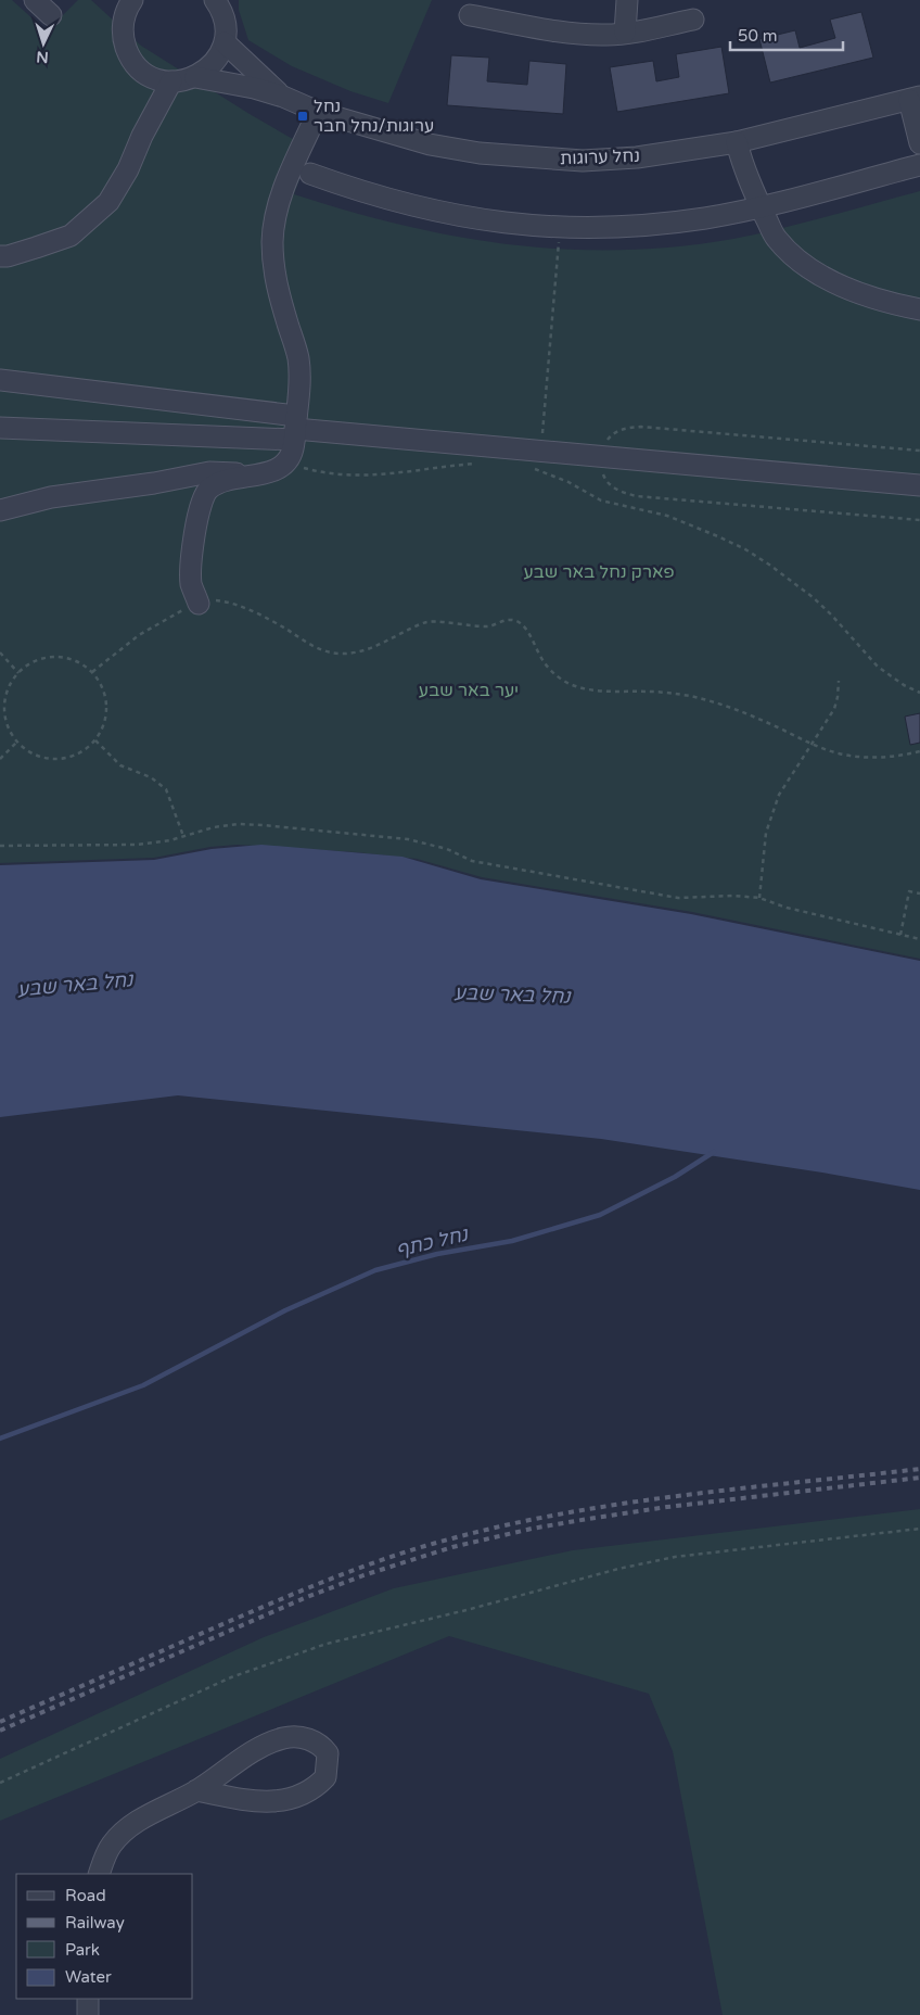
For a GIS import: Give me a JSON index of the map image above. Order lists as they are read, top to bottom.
{
  "streets": {
    "street": ["נחל ערוגות"]
  },
  "water": ["נחל באר שבע", "נחל כתף"],
  "parks": ["פארק נחל באר שבע", "יער באר שבע"],
  "places": {
    "transit": ["נחל ערוגות/נחל חבר"]
  },
  "legend": [
    "Road",
    "Railway",
    "Park",
    "Water"
  ],
  "scale_bar": "50 m",
  "north": "bottom"
}
